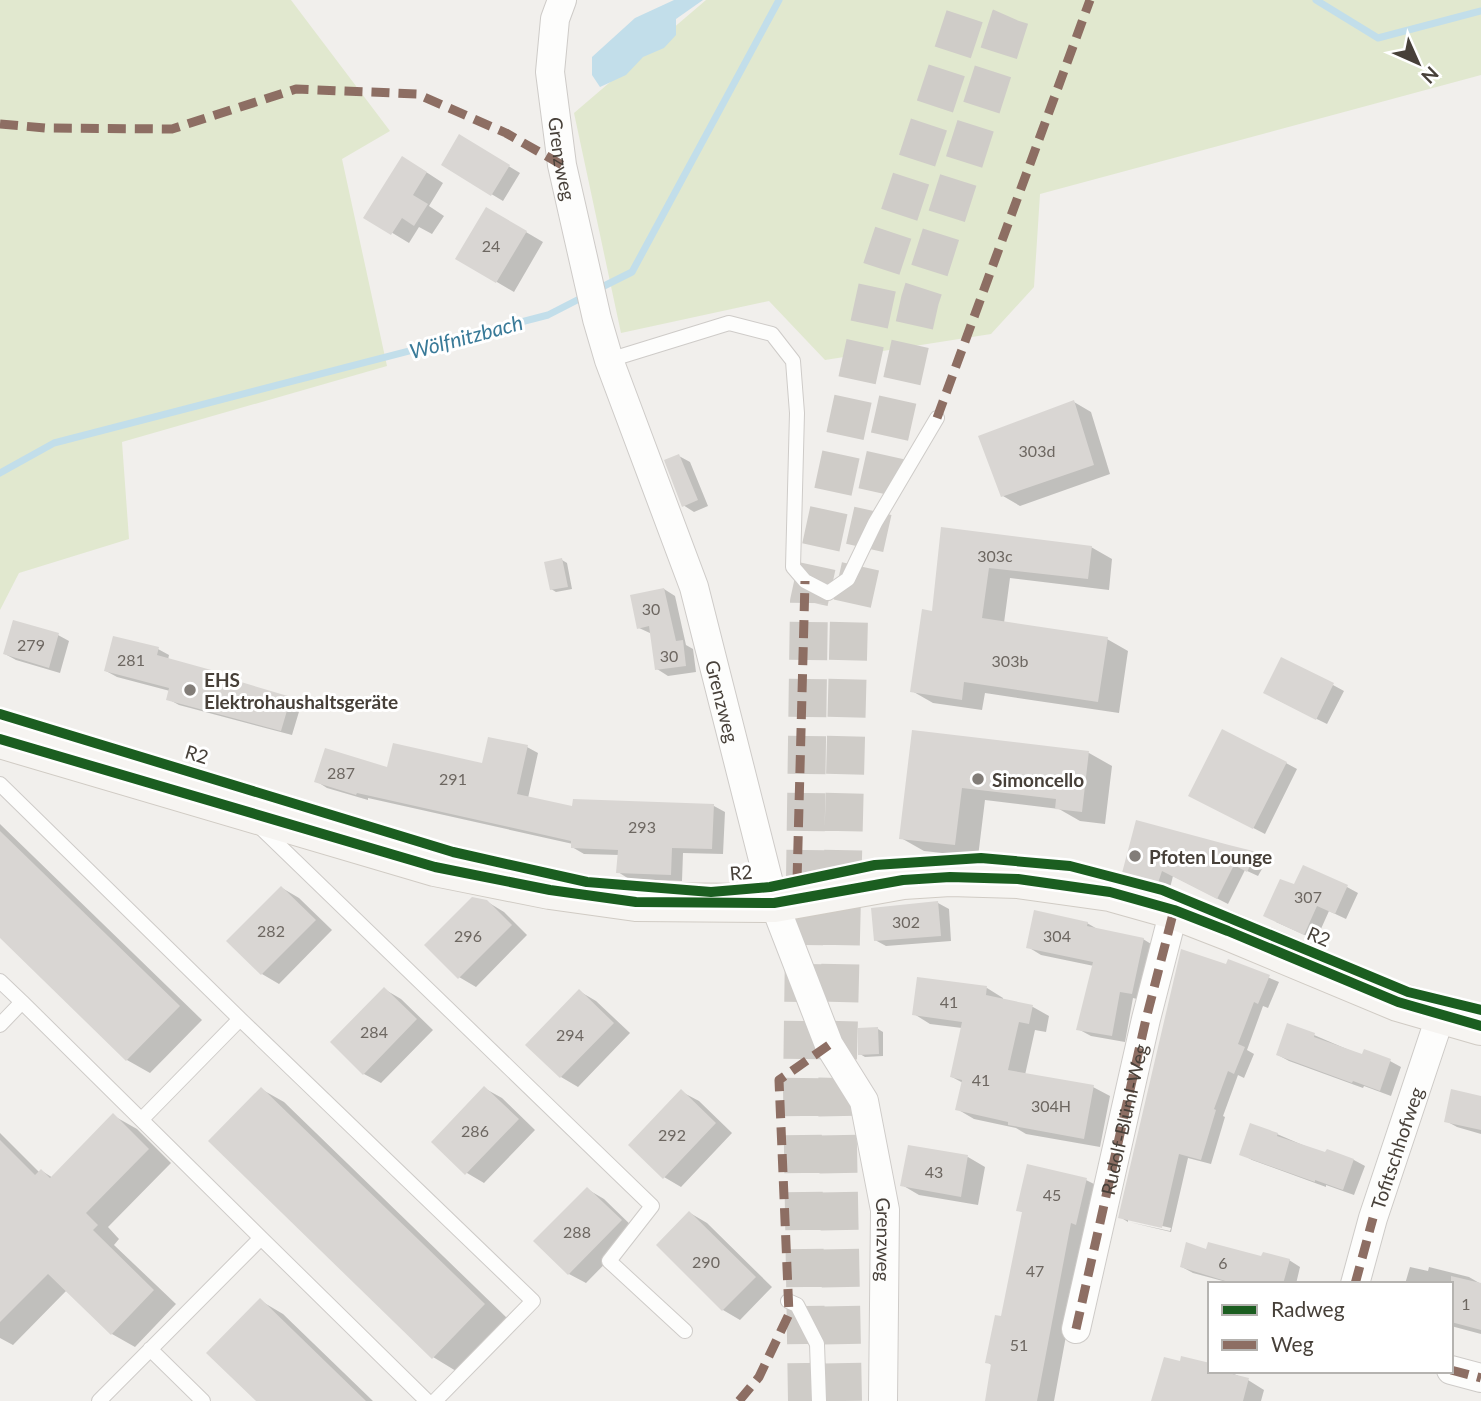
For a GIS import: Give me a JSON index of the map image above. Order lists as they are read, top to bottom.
{
  "streets": {
    "street": ["Grenzweg", "Rudolf-Blüml-Weg", "Tofitschhofweg"],
    "cycle path": ["R2"]
  },
  "water": ["Wölfnitzbach"],
  "places": ["EHS Elektrohaushaltsgeräte", "Simoncello", "Pfoten Lounge"],
  "house_numbers": [
    "24",
    "303d",
    "303c",
    "30",
    "279",
    "30",
    "281",
    "303b",
    "287",
    "291",
    "293",
    "307",
    "302",
    "282",
    "296",
    "304",
    "41",
    "284",
    "294",
    "41",
    "304H",
    "286",
    "292",
    "43",
    "45",
    "288",
    "290",
    "6",
    "47",
    "1",
    "51"
  ],
  "legend": ["Radweg", "Weg"],
  "north": "bottom right"
}
